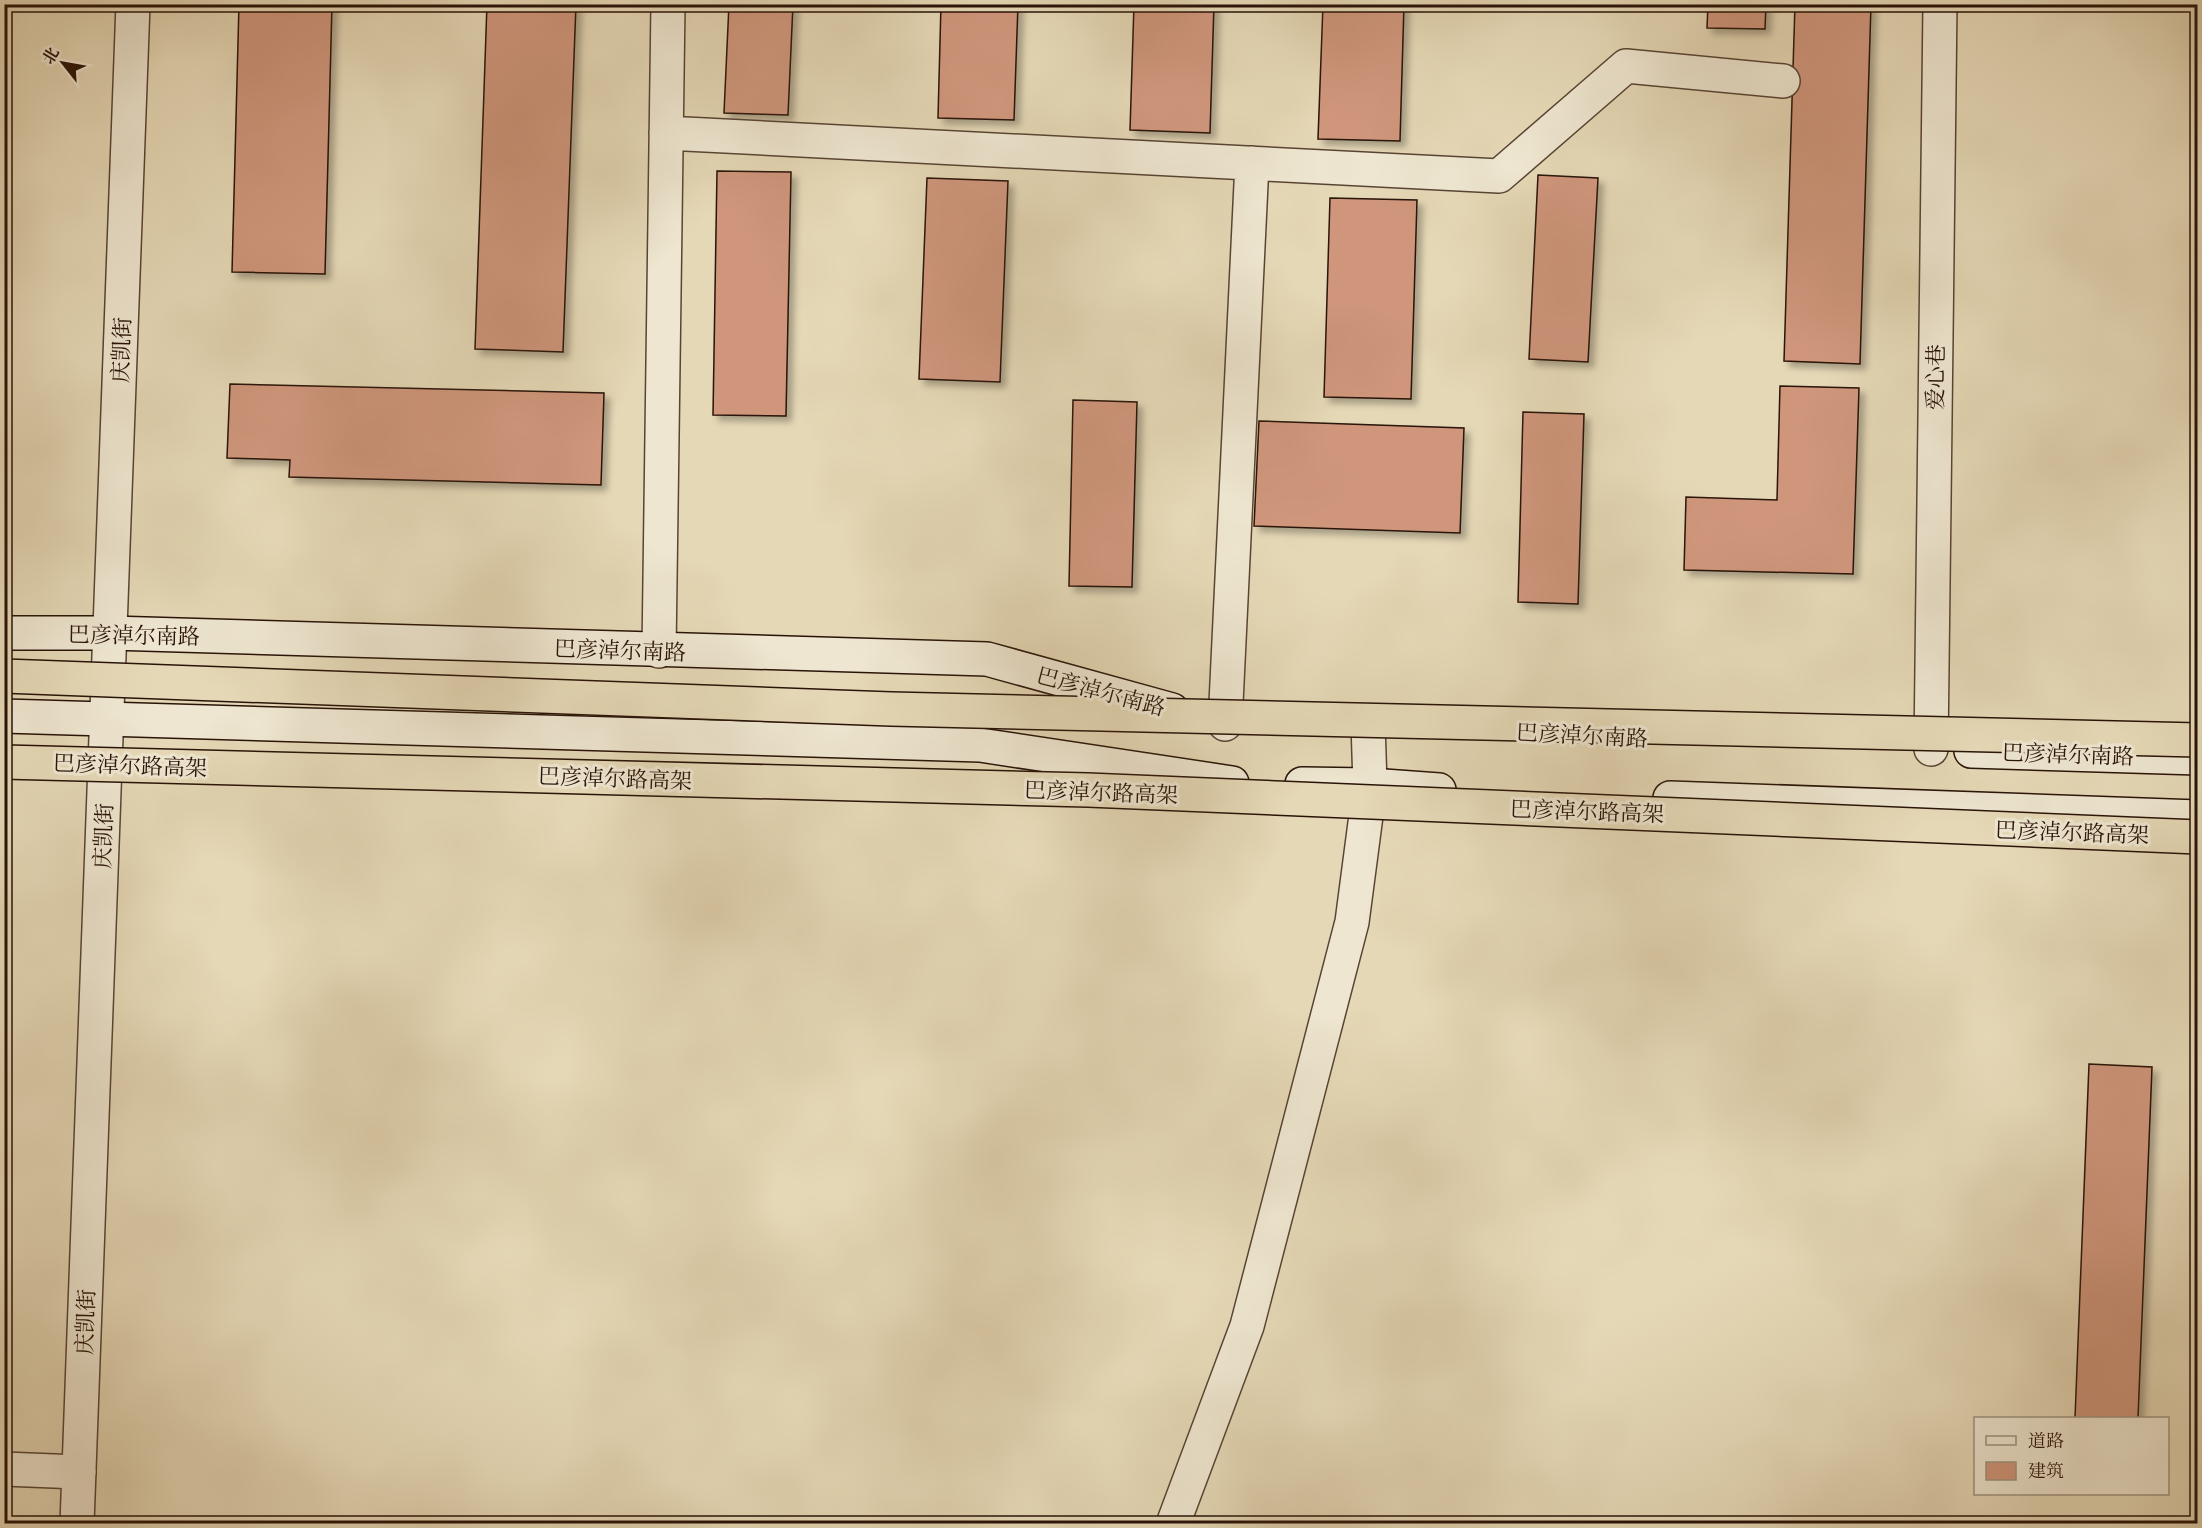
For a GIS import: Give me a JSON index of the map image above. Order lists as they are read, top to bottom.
{
  "streets": {
    "highway": ["巴彦淖尔路高架"],
    "street": ["庆凯街", "爱心巷", "巴彦淖尔南路"]
  },
  "crossings": [
    ["庆凯街", "巴彦淖尔南路"],
    ["爱心巷", "巴彦淖尔南路"]
  ],
  "legend": ["道路", "建筑"],
  "north": "top left"
}
